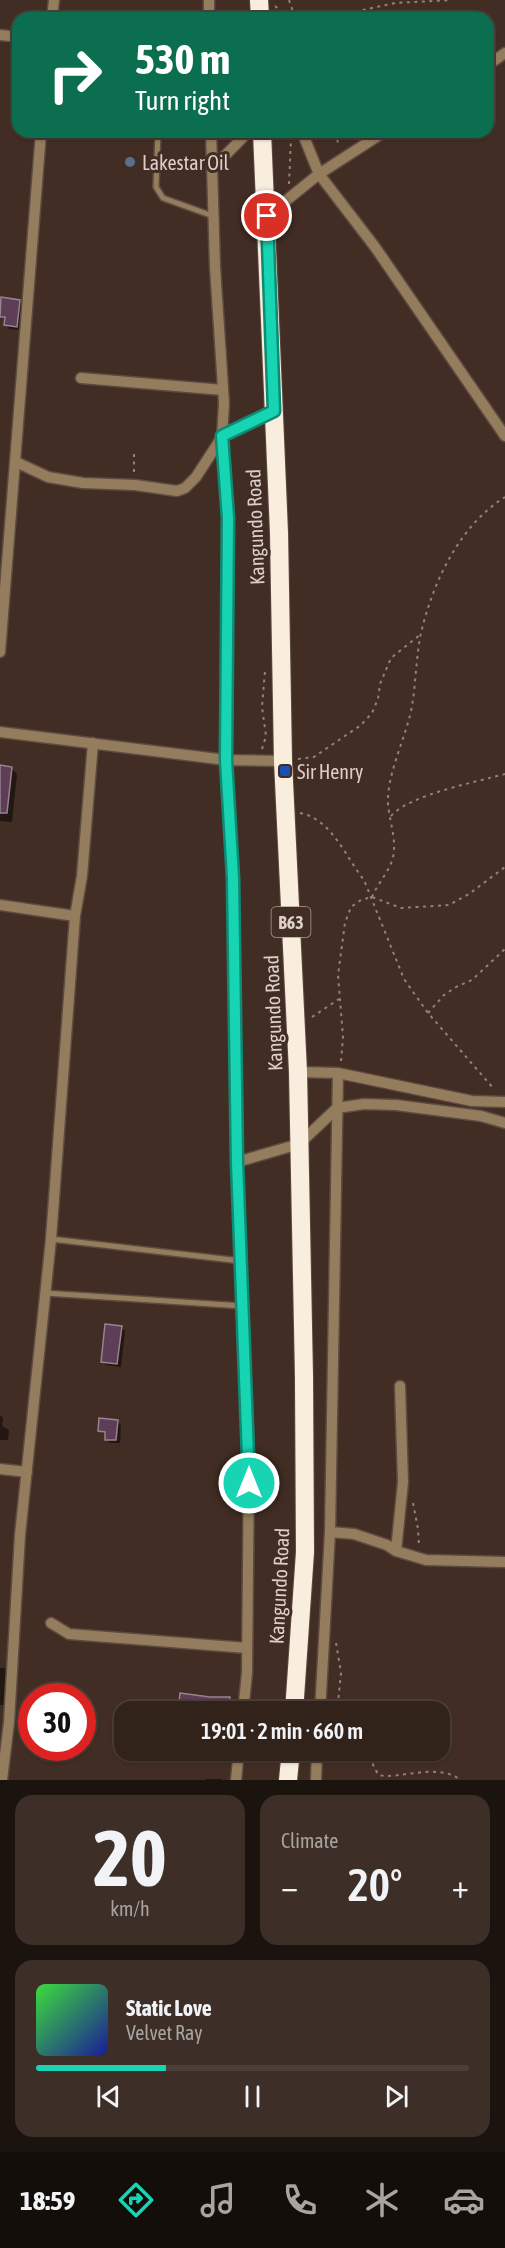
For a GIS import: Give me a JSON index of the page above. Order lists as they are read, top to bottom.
{
  "streets": {
    "highway": ["Kangundo Road", "B63"]
  },
  "places": {
    "other": ["Lakestar Oil"],
    "transit": ["Sir Henry"]
  },
  "page": {
    "turn": ["530 m", "Turn right"],
    "limit": "30",
    "trip": "19:01 · 2 min · 660 m",
    "tile": [
      ["20", "km/h"],
      "Climate"
    ],
    "heat": ["−", "20°", "+"],
    "song": ["Static Love", "Velvet Ray"],
    "tabs": "18:59"
  }
}
